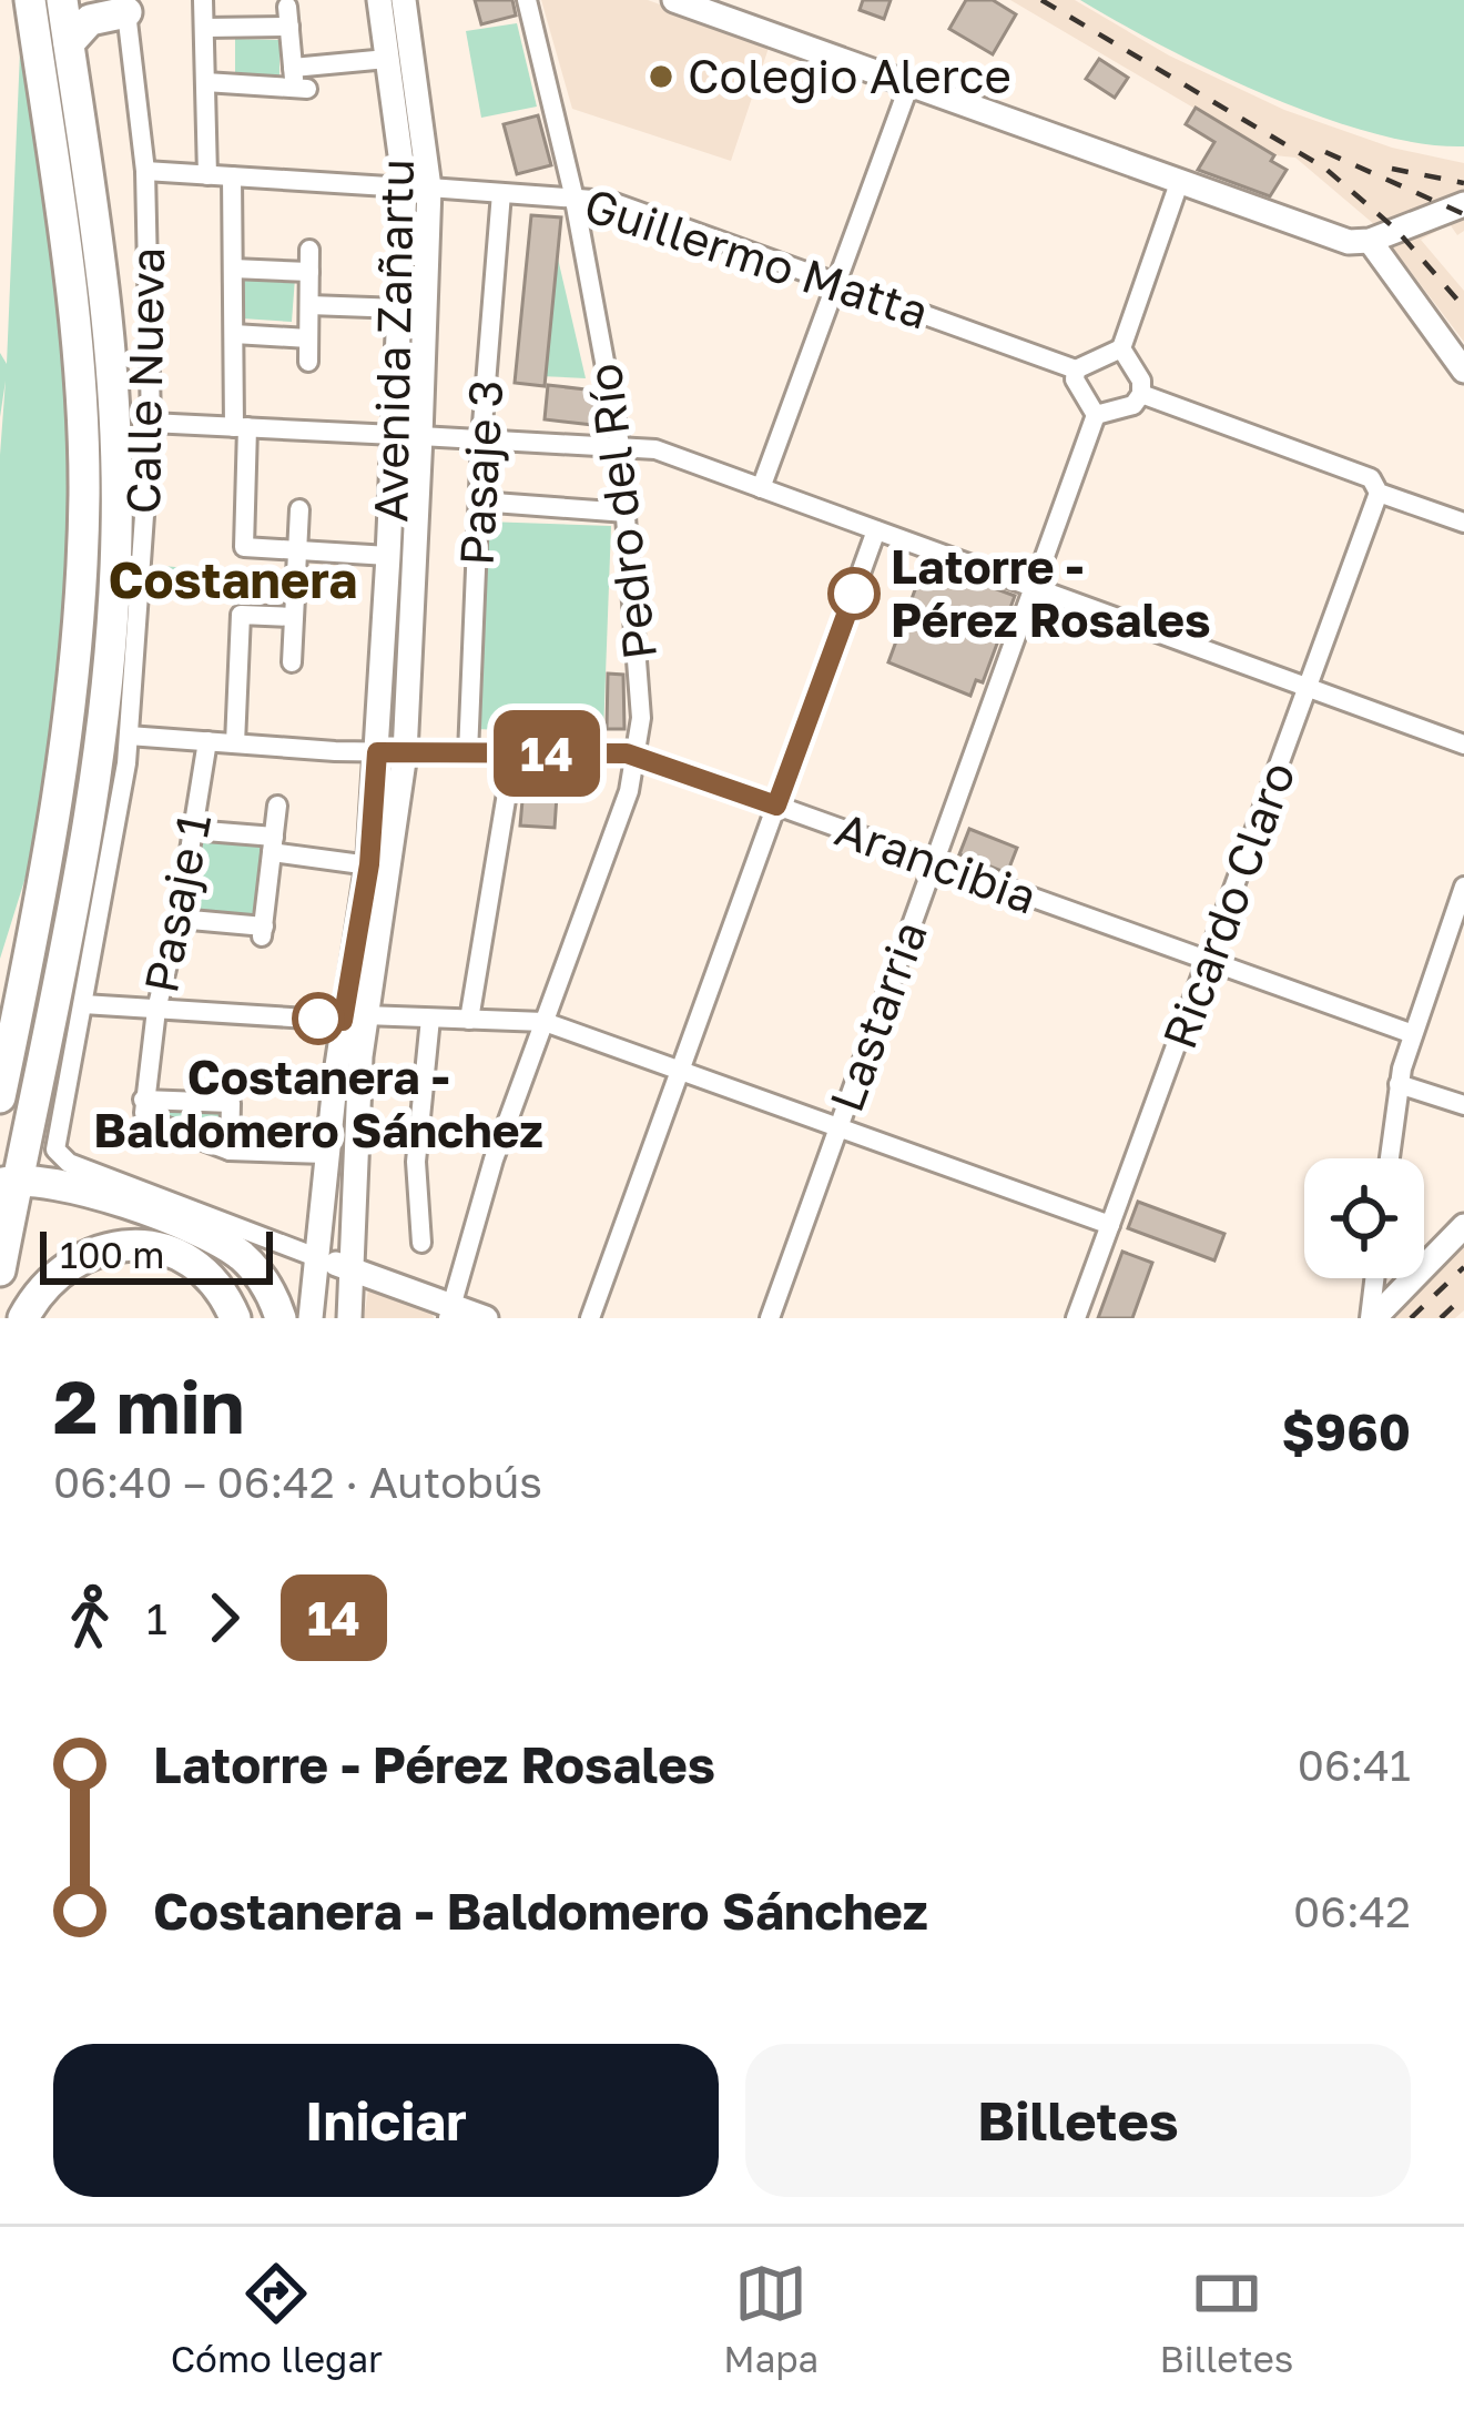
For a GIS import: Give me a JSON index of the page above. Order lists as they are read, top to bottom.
{
  "streets": {
    "street": [
      "Guillermo Matta",
      "Avenida Zañartu",
      "Calle Nueva",
      "Pasaje 3",
      "Pedro del Río",
      "Arancibia",
      "Pasaje 1",
      "Ricardo Claro",
      "Lastarria"
    ]
  },
  "crossings": [
    ["Guillermo Matta", "Avenida Zañartu"],
    ["Guillermo Matta", "Calle Nueva"],
    ["Guillermo Matta", "Pasaje 3"],
    ["Guillermo Matta", "Pedro del Río"],
    ["Guillermo Matta", "Lastarria"],
    ["Avenida Zañartu", "Calle Nueva"],
    ["Avenida Zañartu", "Arancibia"],
    ["Calle Nueva", "Arancibia"],
    ["Pasaje 3", "Arancibia"],
    ["Pedro del Río", "Arancibia"],
    ["Arancibia", "Pasaje 1"],
    ["Arancibia", "Ricardo Claro"],
    ["Arancibia", "Lastarria"]
  ],
  "districts": ["Costanera"],
  "places": ["Colegio Alerce", "Latorre - Pérez Rosales", "Costanera - Baldomero Sánchez"],
  "lines": ["bus line 14"],
  "scale_bar": "100 m",
  "page": {
    "on_map": "14",
    "scale": "100 m",
    "heading": ["2 min", "06:40 – 06:42 · Autobús", "$960"],
    "legs": ["1", "14"],
    "list": [
      {
        "name": "Latorre - Pérez Rosales",
        "value": "06:41"
      },
      {
        "name": "Costanera - Baldomero Sánchez",
        "value": "06:42"
      }
    ],
    "buttons": ["Iniciar", "Billetes"],
    "tabs": ["Cómo llegar", "Mapa", "Billetes"]
  }
}
